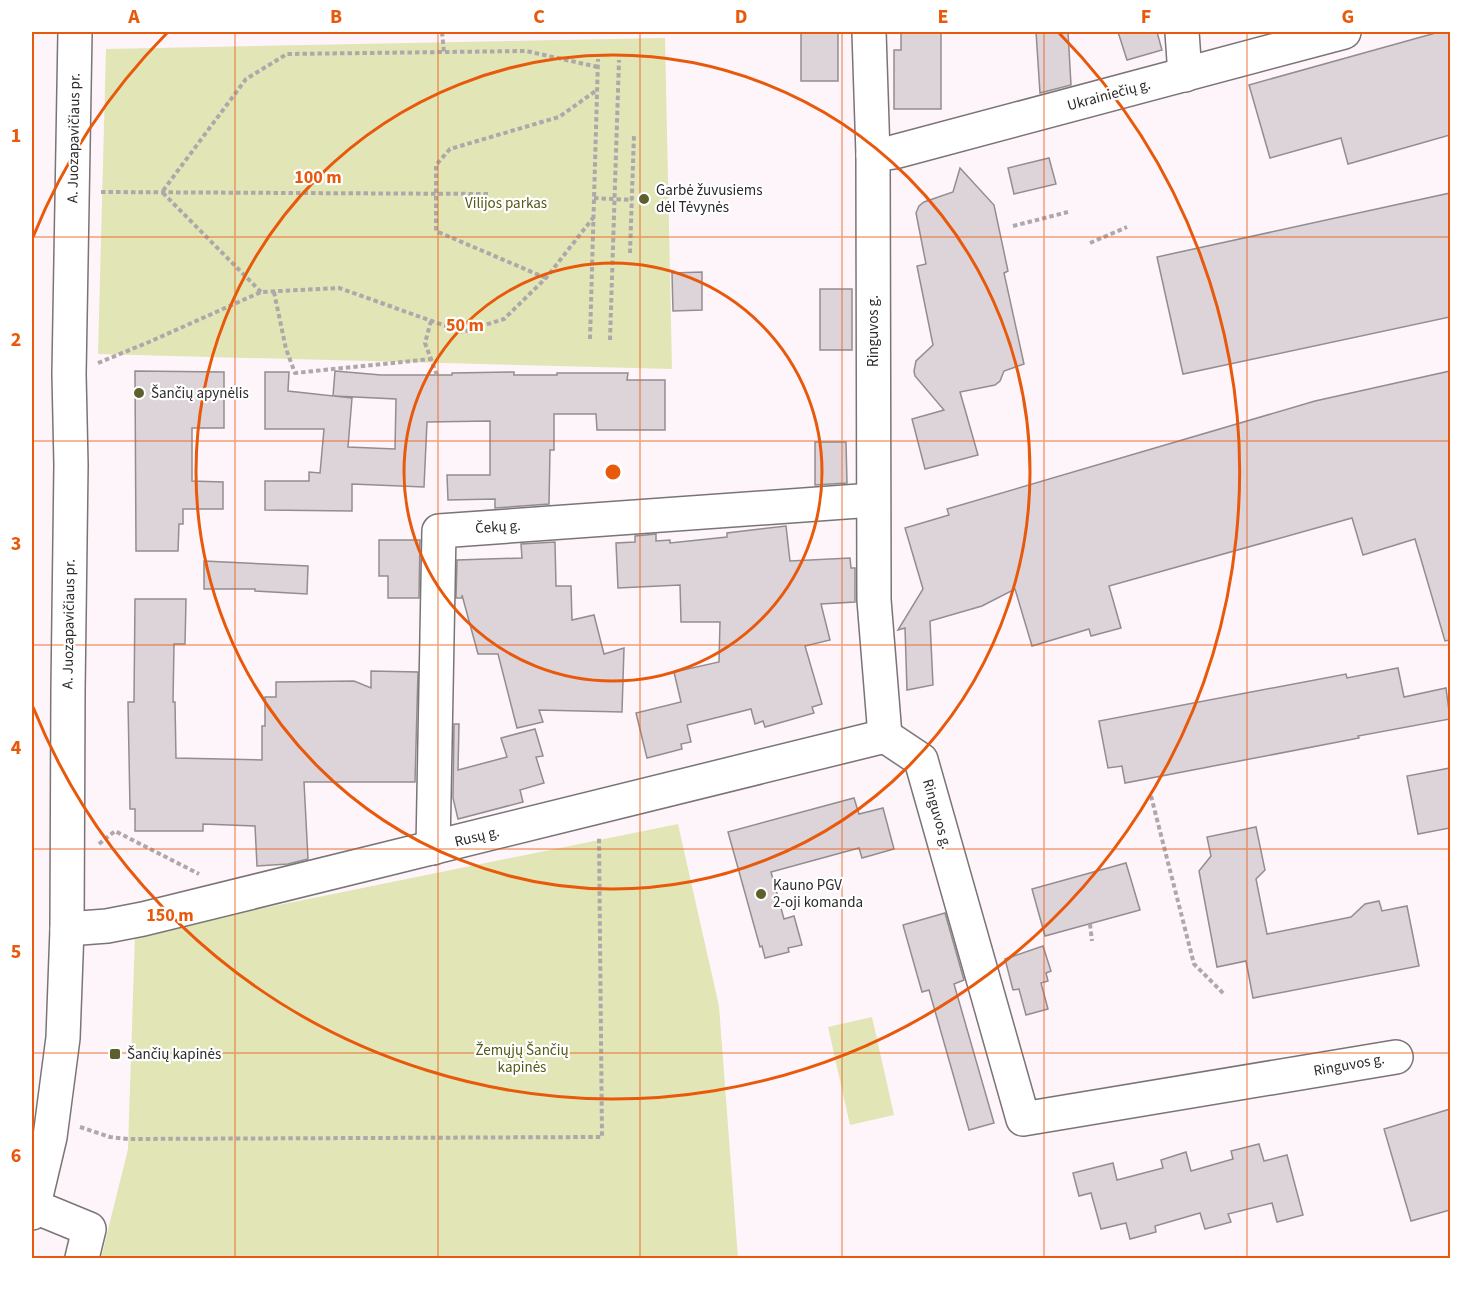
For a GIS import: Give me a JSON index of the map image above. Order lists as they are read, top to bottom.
{
  "streets": {
    "street": [
      "Ukrainiečių g.",
      "A. Juozapavičiaus pr.",
      "Ringuvos g.",
      "Čekų g.",
      "Rusų g."
    ]
  },
  "crossings": [
    ["Ukrainiečių g.", "Ringuvos g."],
    ["A. Juozapavičiaus pr.", "Rusų g."],
    ["Ringuvos g.", "Čekų g."],
    ["Ringuvos g.", "Rusų g."],
    ["Čekų g.", "Rusų g."]
  ],
  "parks": ["Vilijos parkas", "Žemųjų Šančių kapinės"],
  "places": {
    "other": ["Garbė žuvusiems dėl Tėvynės", "Šančių apynėlis", "Kauno PGV 2-oji komanda"],
    "transit": ["Šančių kapinės"]
  },
  "grid": {
    "columns": [
      "A",
      "B",
      "C",
      "D",
      "E",
      "F",
      "G"
    ],
    "rows": [
      "1",
      "2",
      "3",
      "4",
      "5",
      "6"
    ]
  },
  "rings": ["100 m", "50 m", "150 m"]
}
